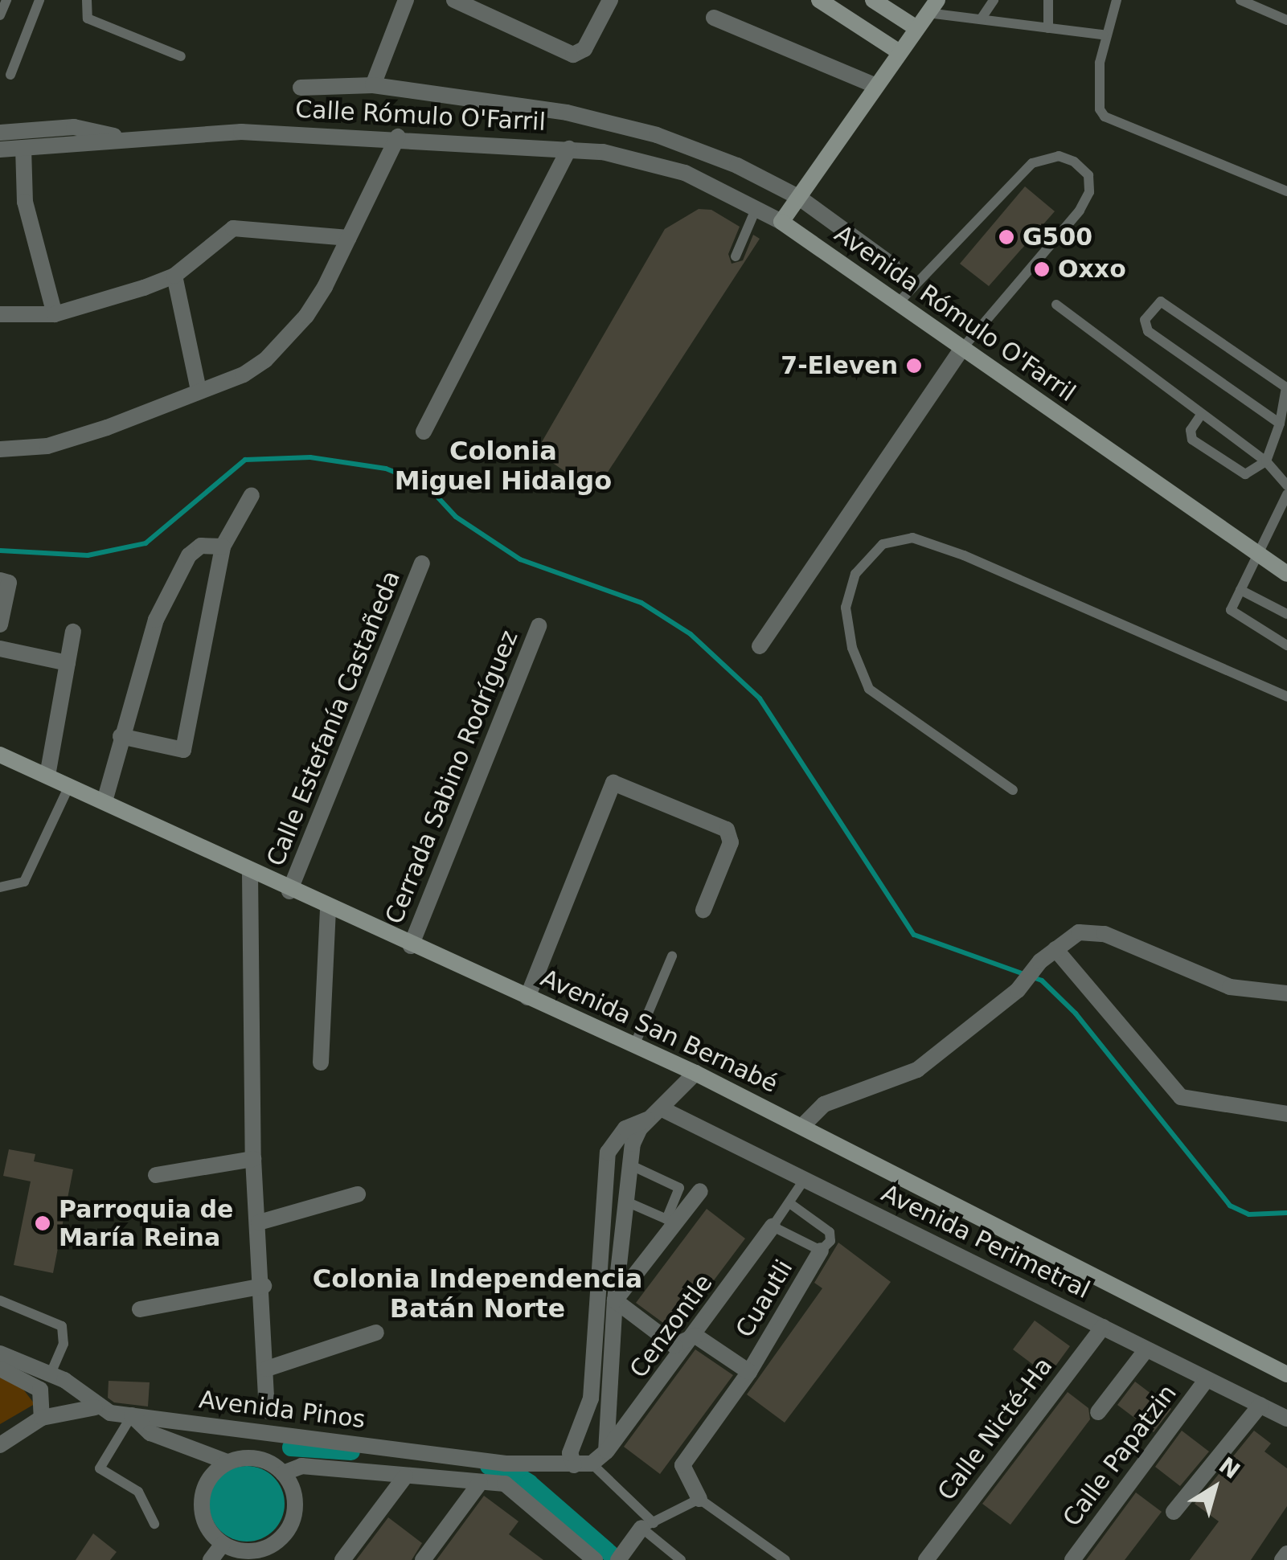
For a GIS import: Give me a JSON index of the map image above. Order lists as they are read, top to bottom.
{
  "streets": {
    "main road": ["Avenida Rómulo O'Farril", "Avenida San Bernabé"],
    "street": [
      "Calle Rómulo O'Farril",
      "Calle Estefanía Castañeda",
      "Cerrada Sabino Rodríguez",
      "Avenida Perimetral",
      "Cuautli",
      "Cenzontle",
      "Avenida Pinos",
      "Calle Nicté-Ha",
      "Calle Papatzin"
    ]
  },
  "crossings": [
    ["Calle Rómulo O'Farril", "Avenida Rómulo O'Farril"],
    ["Calle Estefanía Castañeda", "Avenida San Bernabé"],
    ["Cerrada Sabino Rodríguez", "Avenida San Bernabé"],
    ["Avenida Perimetral", "Calle Nicté-Ha"],
    ["Avenida Perimetral", "Calle Papatzin"]
  ],
  "districts": ["Colonia Miguel Hidalgo", "Colonia Independencia Batán Norte"],
  "places": [
    "G500",
    "Oxxo",
    "7-Eleven",
    "Parroquia de María Reina"
  ],
  "north": "top right"
}
